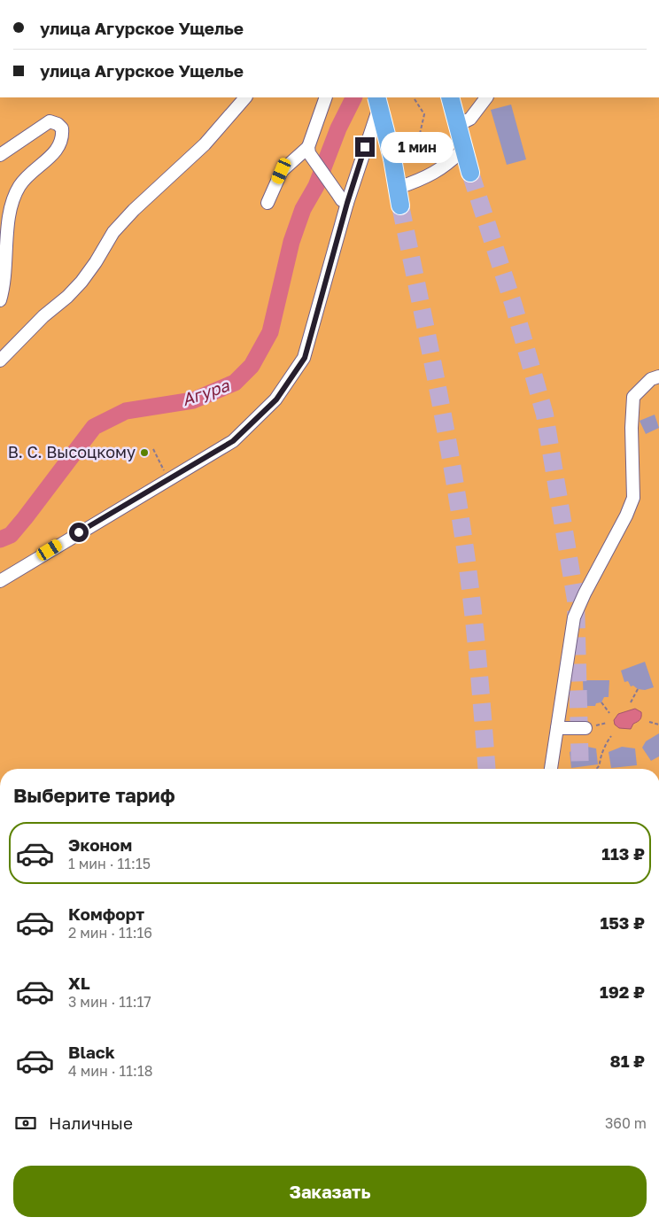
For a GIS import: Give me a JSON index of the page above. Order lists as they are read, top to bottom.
{
  "water": ["Агура"],
  "places": ["В. С. Высоцкому"],
  "page": {
    "banner": ["улица Агурское Ущелье", "улица Агурское Ущелье"],
    "bubble": "1 мин",
    "heading": "Выберите тариф",
    "list": [
      {
        "name": "Эконом",
        "note": "1 мин · 11:15",
        "value": "113 ₽"
      },
      {
        "name": "Комфорт",
        "note": "2 мин · 11:16",
        "value": "153 ₽"
      },
      {
        "name": "XL",
        "note": "3 мин · 11:17",
        "value": "192 ₽"
      },
      {
        "name": "Black",
        "note": "4 мин · 11:18",
        "value": "81 ₽"
      }
    ],
    "pay": ["Наличные", "360 m"],
    "buttons": "Заказать"
  }
}
